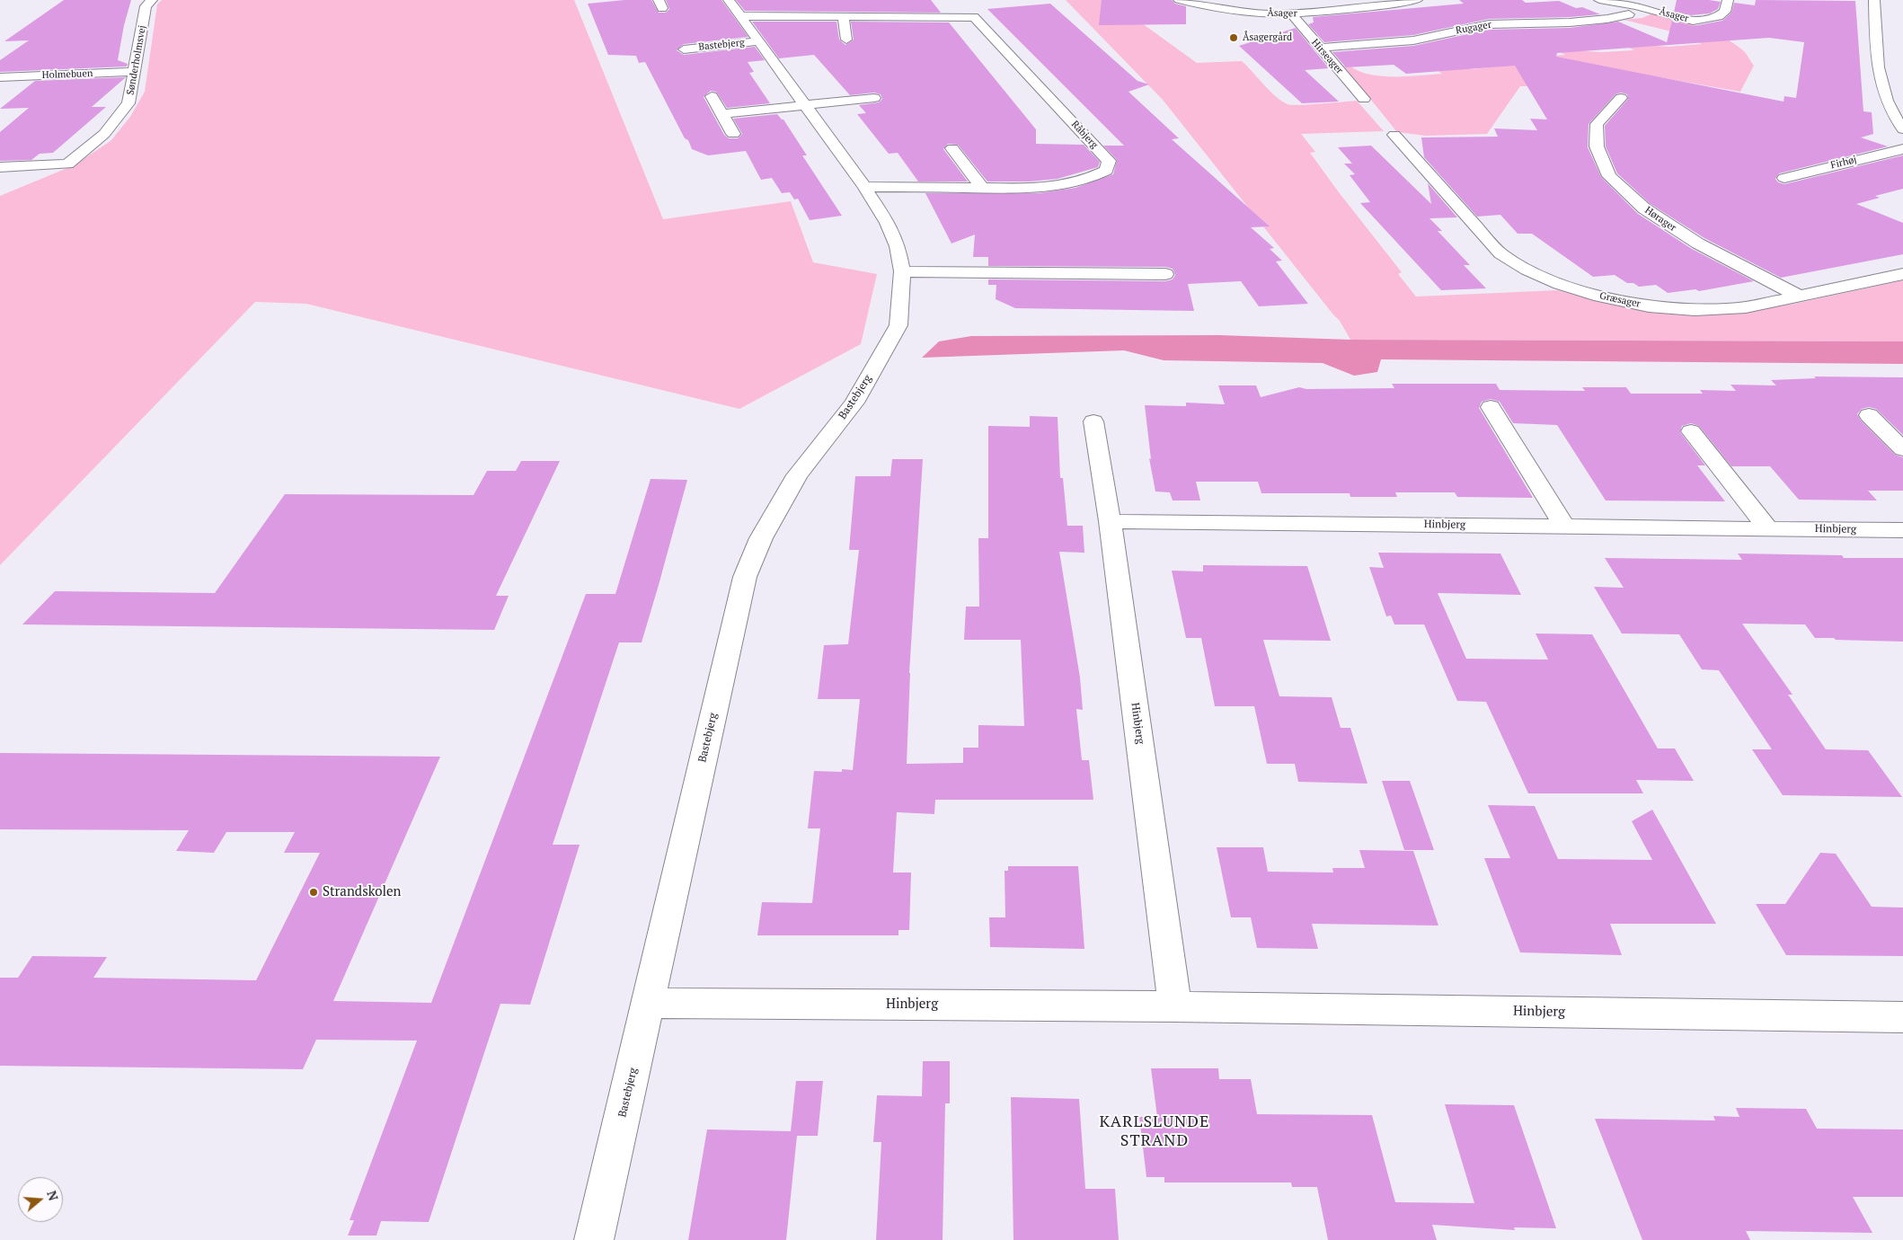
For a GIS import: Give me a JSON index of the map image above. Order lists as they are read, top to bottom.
{
  "streets": {
    "street": [
      "Åsager",
      "Rugager",
      "Bastebjerg",
      "Hirseager",
      "Sønderholmsvej",
      "Holmebuen",
      "Råbjerg",
      "Firhøj",
      "Hørager",
      "Græsager",
      "Hinbjerg"
    ]
  },
  "crossings": [
    ["Åsager", "Rugager"],
    ["Åsager", "Hirseager"],
    ["Rugager", "Hirseager"],
    ["Bastebjerg", "Råbjerg"],
    ["Bastebjerg", "Hinbjerg"],
    ["Sønderholmsvej", "Holmebuen"],
    ["Hørager", "Græsager"]
  ],
  "districts": ["KARLSLUNDE STRAND"],
  "places": ["Åsagergård", "Strandskolen"],
  "north": "right"
}
